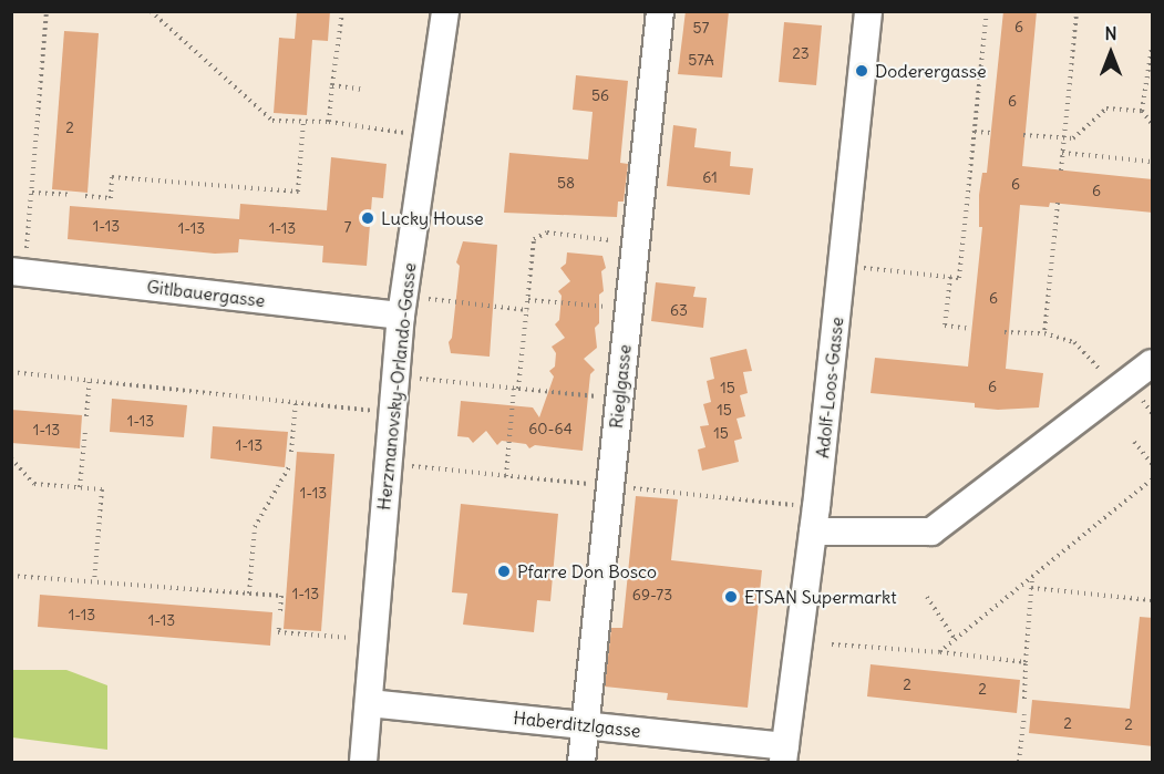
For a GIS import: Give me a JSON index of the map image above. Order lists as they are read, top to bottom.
{
  "streets": {
    "street": [
      "Gitlbauergasse",
      "Herzmanovsky-Orlando-Gasse",
      "Rieglgasse",
      "Adolf-Loos-Gasse",
      "Haberditzlgasse"
    ]
  },
  "crossings": [
    ["Gitlbauergasse", "Herzmanovsky-Orlando-Gasse"],
    ["Herzmanovsky-Orlando-Gasse", "Haberditzlgasse"],
    ["Rieglgasse", "Haberditzlgasse"],
    ["Adolf-Loos-Gasse", "Haberditzlgasse"]
  ],
  "places": [
    "Doderergasse",
    "Lucky House",
    "Pfarre Don Bosco",
    "ETSAN Supermarkt"
  ],
  "house_numbers": [
    "6",
    "57",
    "23",
    "57A",
    "56",
    "6",
    "2",
    "61",
    "58",
    "6",
    "6",
    "1-13",
    "7",
    "1-13",
    "1-13",
    "6",
    "63",
    "6",
    "15",
    "15",
    "1-13",
    "60-64",
    "1-13",
    "15",
    "1-13",
    "1-13",
    "1-13",
    "69-73",
    "1-13",
    "1-13",
    "2",
    "2",
    "2",
    "2"
  ],
  "north": "top"
}
